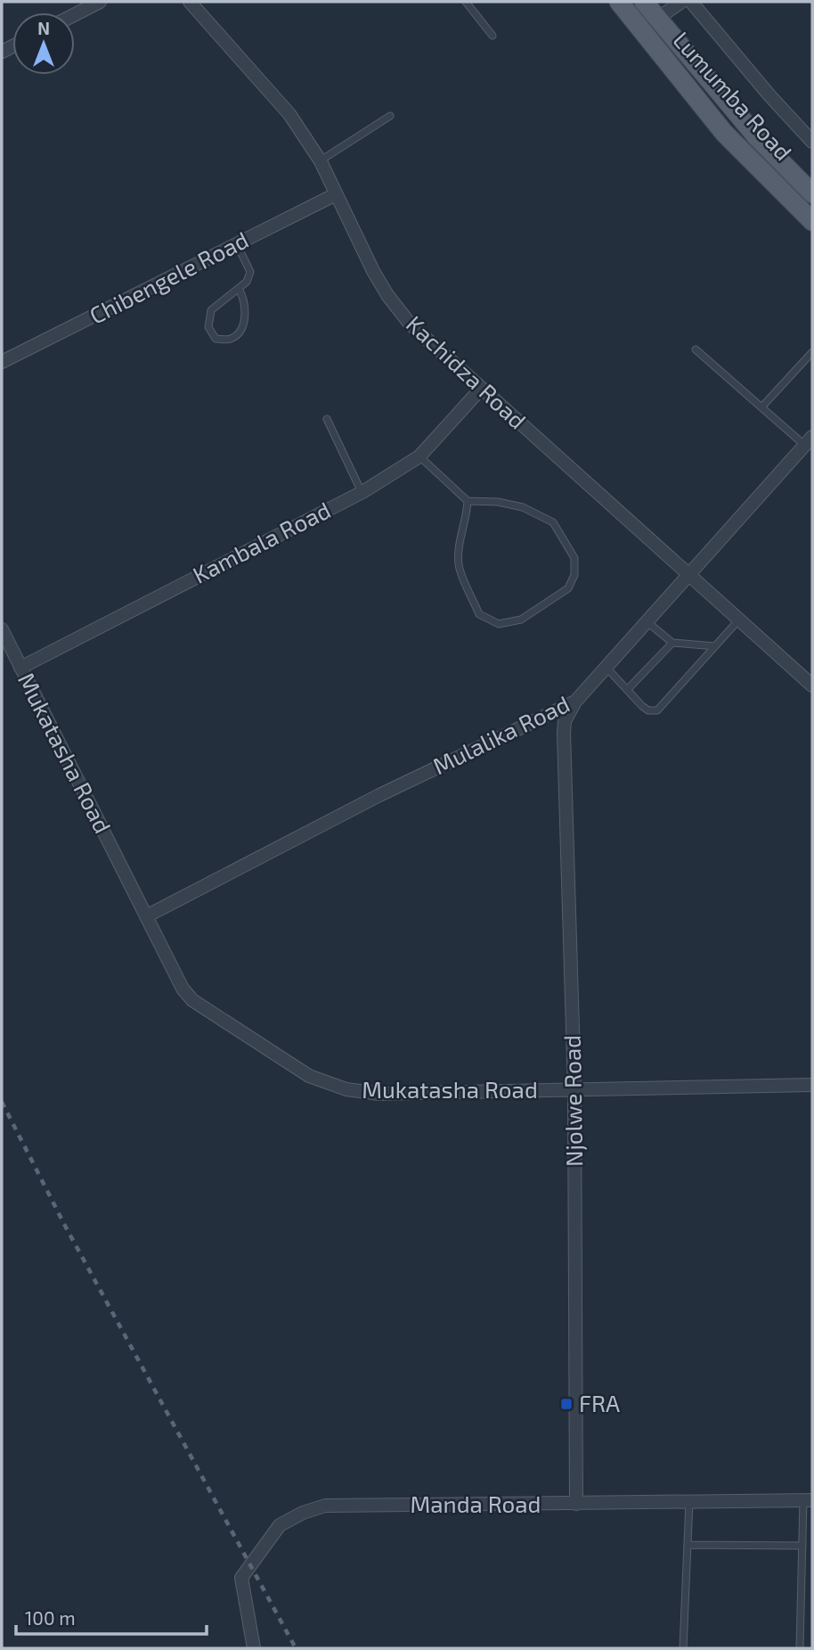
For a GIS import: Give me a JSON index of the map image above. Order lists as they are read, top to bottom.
{
  "streets": {
    "main road": ["Lumumba Road"],
    "street": [
      "Chibengele Road",
      "Kachidza Road",
      "Kambala Road",
      "Mulalika Road",
      "Mukatasha Road",
      "Njolwe Road",
      "Manda Road"
    ]
  },
  "crossings": [
    ["Chibengele Road", "Kachidza Road"],
    ["Kachidza Road", "Kambala Road"],
    ["Kachidza Road", "Mulalika Road"],
    ["Kambala Road", "Mukatasha Road"],
    ["Mulalika Road", "Mukatasha Road"],
    ["Mulalika Road", "Njolwe Road"],
    ["Mukatasha Road", "Njolwe Road"],
    ["Njolwe Road", "Manda Road"]
  ],
  "places": {
    "transit": ["FRA"]
  },
  "scale_bar": "100 m",
  "north": "top"
}
